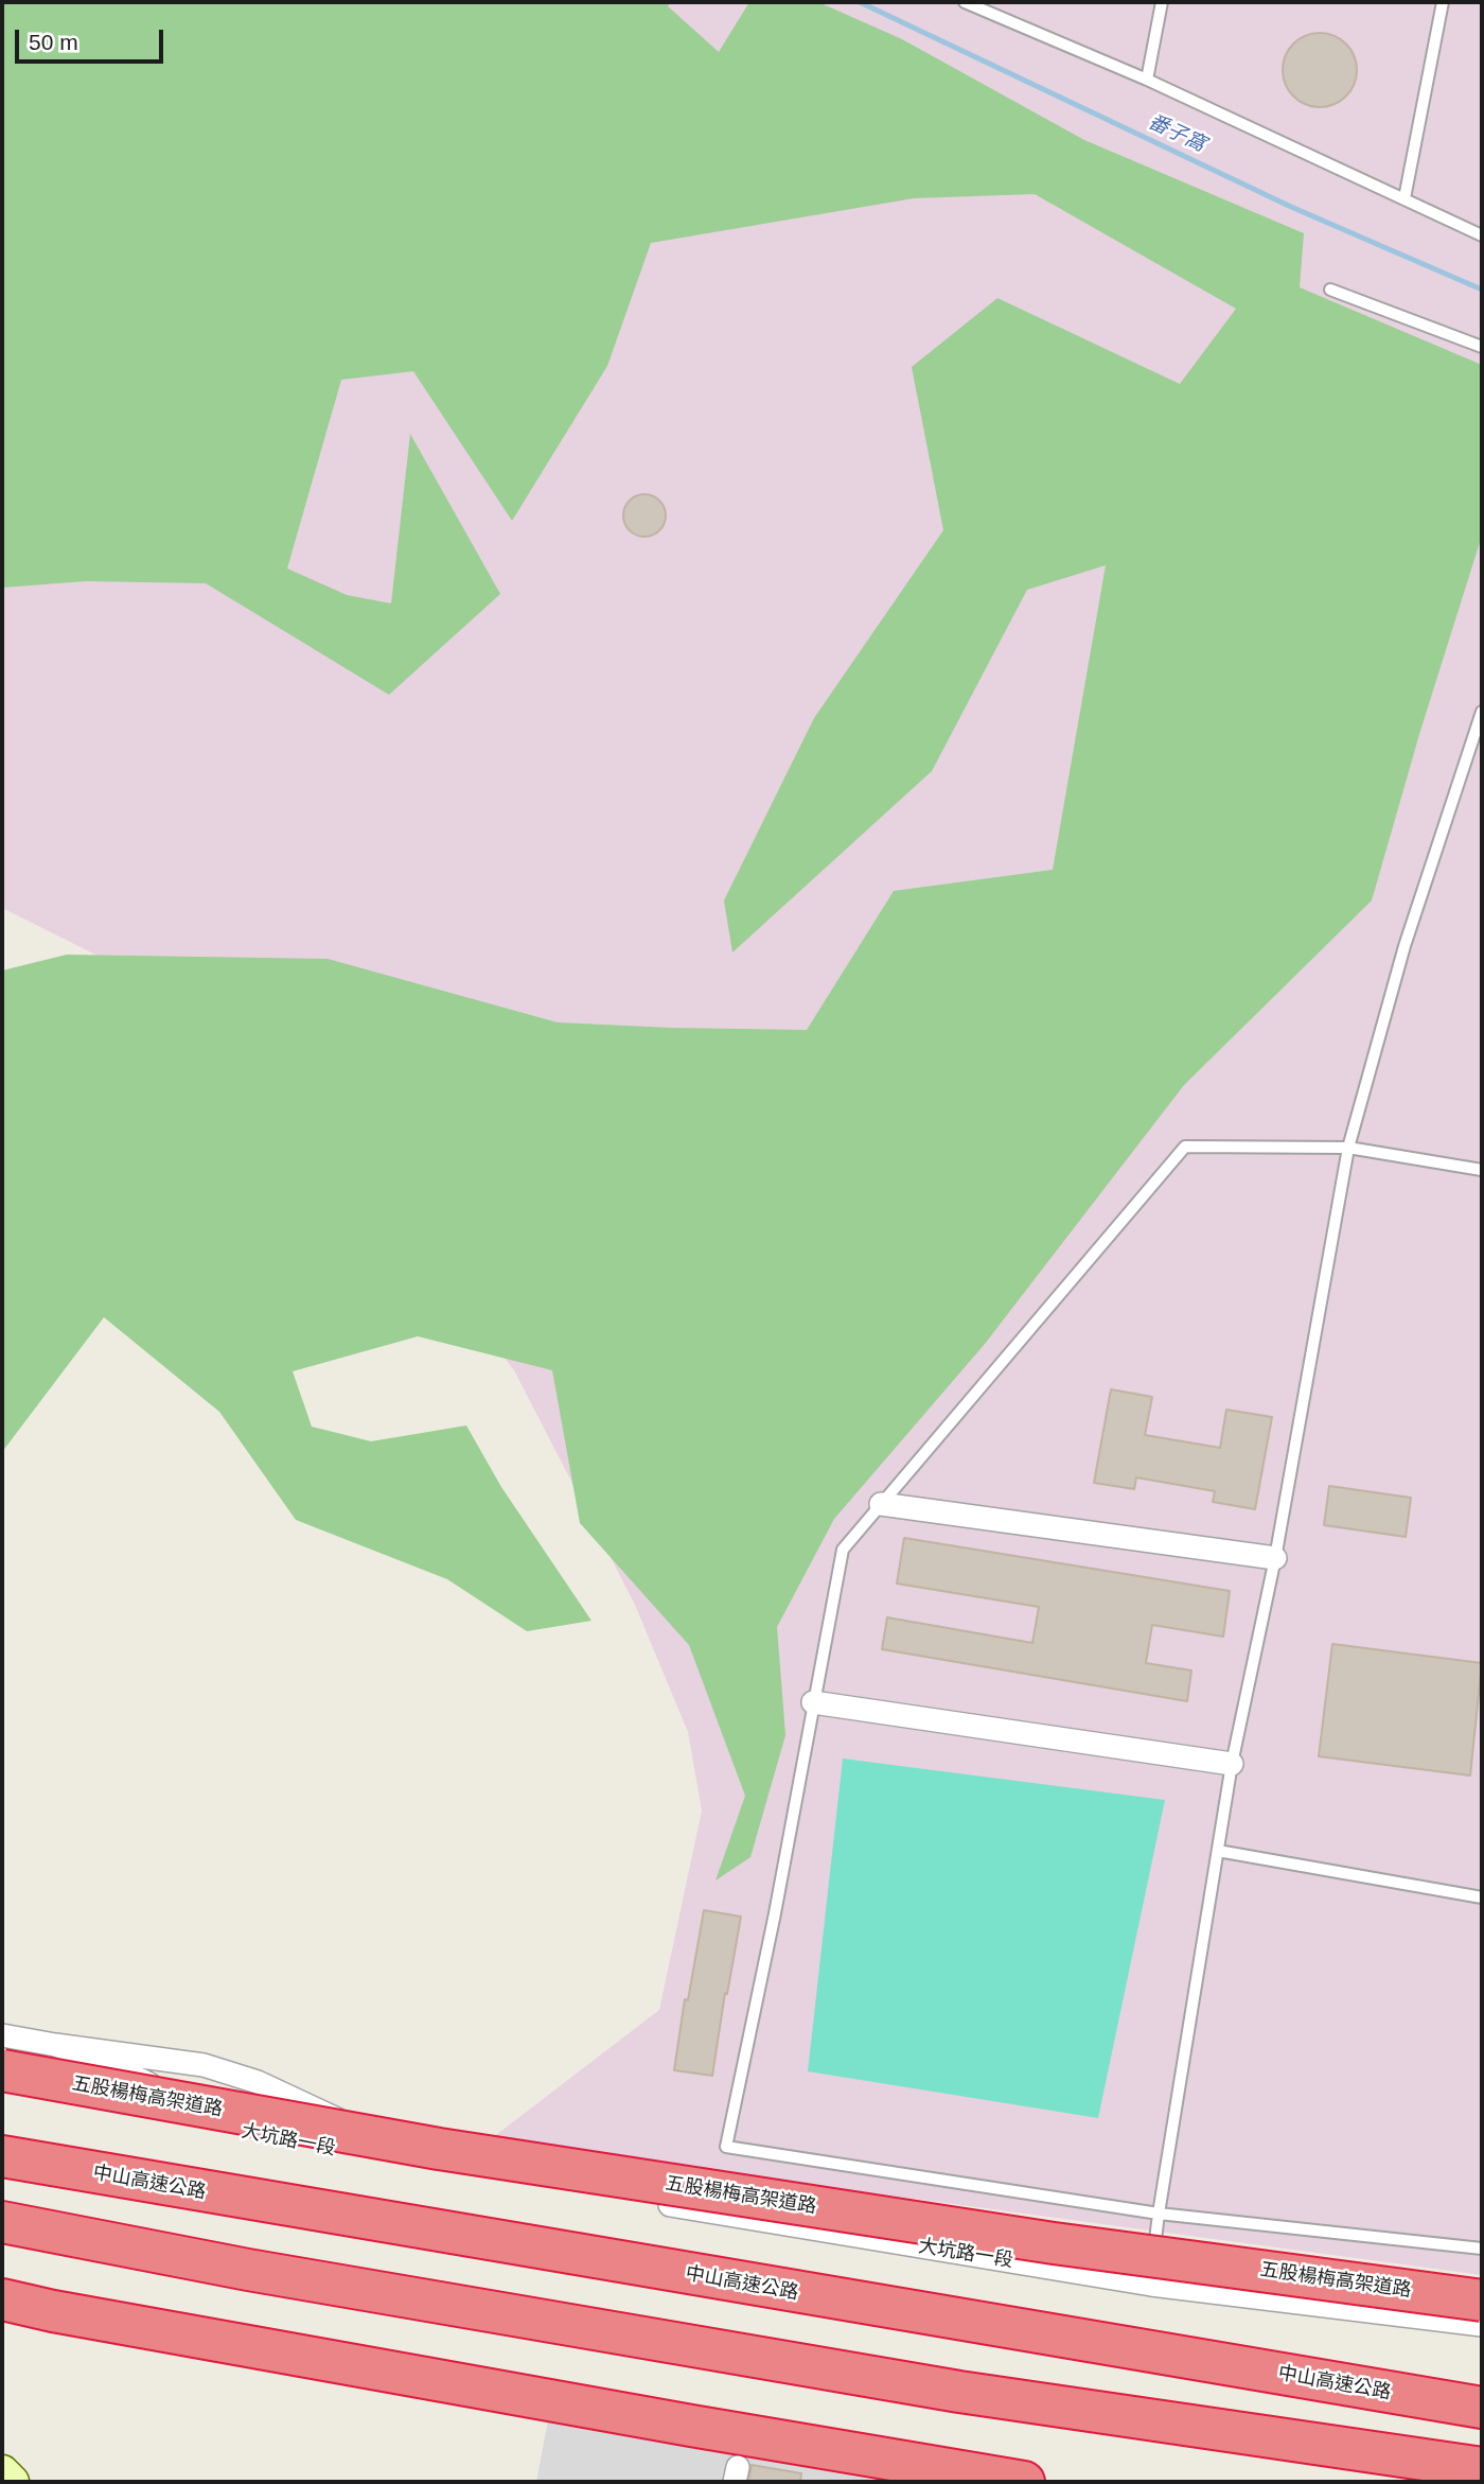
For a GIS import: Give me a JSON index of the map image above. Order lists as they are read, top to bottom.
{
  "streets": {
    "highway": ["五股楊梅高架道路", "中山高速公路"],
    "street": ["大坑路一段"]
  },
  "water": ["番子窩"],
  "scale_bar": "50 m"
}
